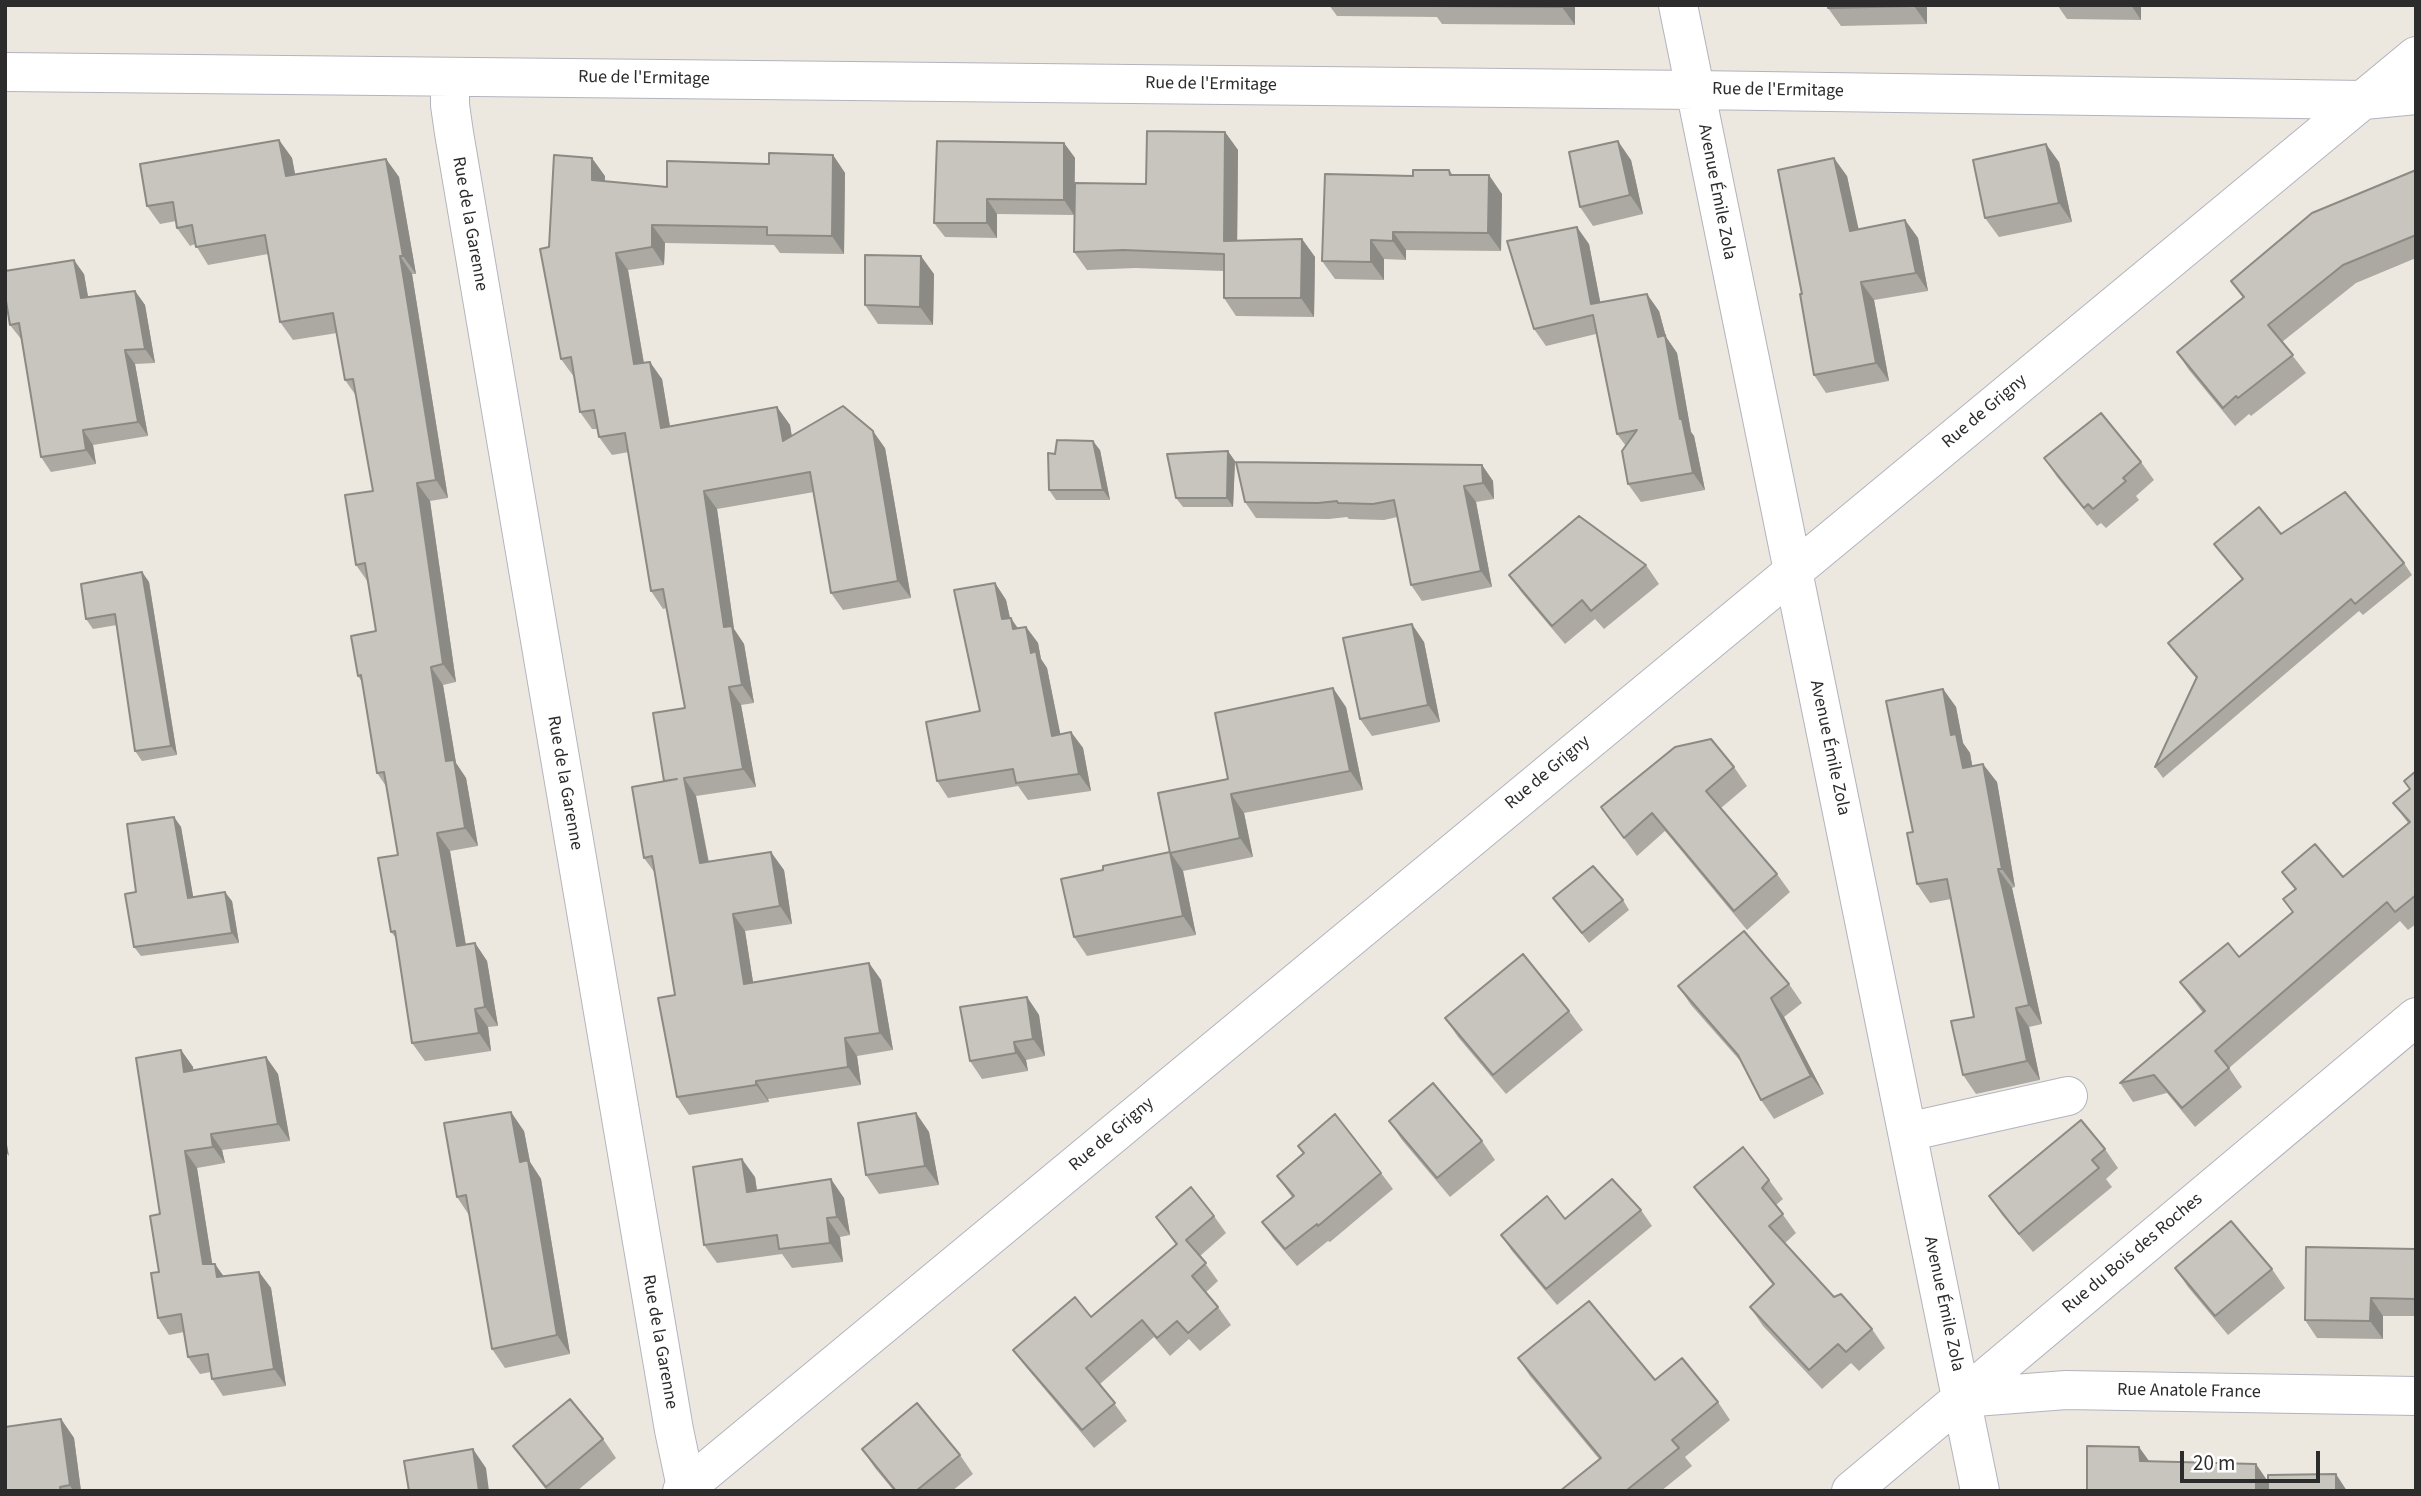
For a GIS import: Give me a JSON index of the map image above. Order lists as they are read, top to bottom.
{
  "streets": {
    "street": [
      "Rue de l'Ermitage",
      "Avenue Émile Zola",
      "Rue de la Garenne",
      "Rue de Grigny",
      "Rue du Bois des Roches",
      "Rue Anatole France"
    ]
  },
  "crossings": [
    ["Rue de l'Ermitage", "Avenue Émile Zola"],
    ["Rue de l'Ermitage", "Rue de la Garenne"],
    ["Rue de l'Ermitage", "Rue de Grigny"],
    ["Avenue Émile Zola", "Rue de Grigny"],
    ["Avenue Émile Zola", "Rue du Bois des Roches"],
    ["Avenue Émile Zola", "Rue Anatole France"],
    ["Rue de la Garenne", "Rue de Grigny"],
    ["Rue du Bois des Roches", "Rue Anatole France"]
  ],
  "scale_bar": "20 m"
}
